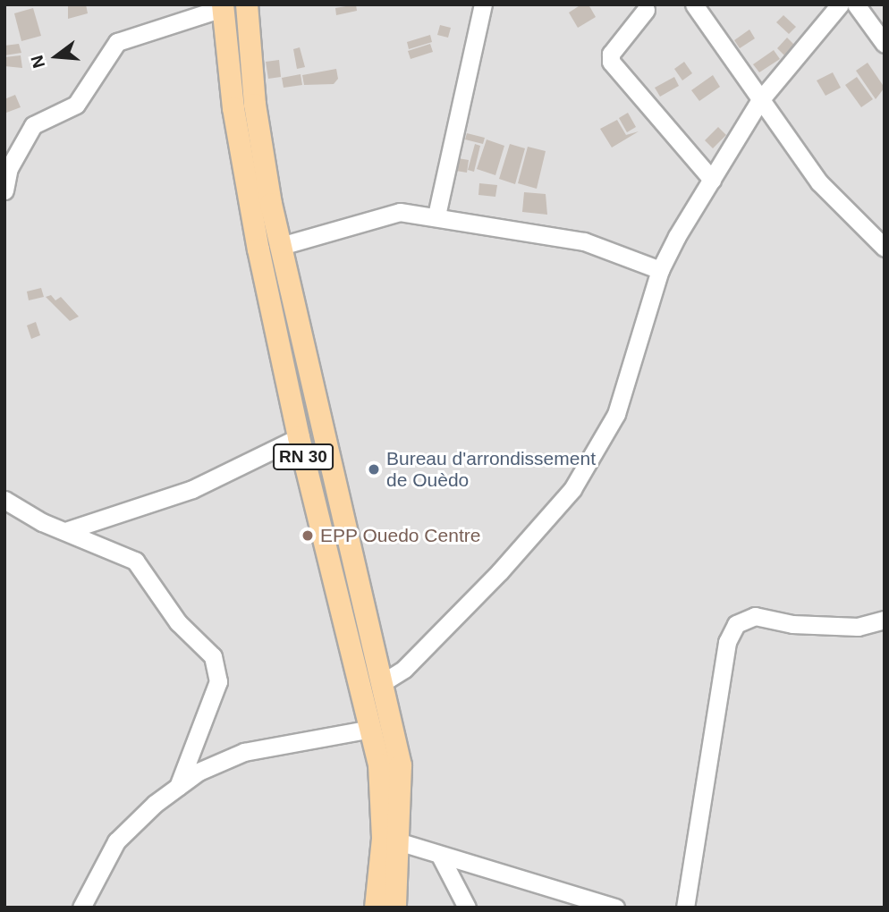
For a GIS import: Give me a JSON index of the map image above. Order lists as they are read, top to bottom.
{
  "streets": {
    "main road": ["RN 30"]
  },
  "places": ["Bureau d'arrondissement de Ouèdo", "EPP Ouedo Centre"],
  "north": "left"
}
